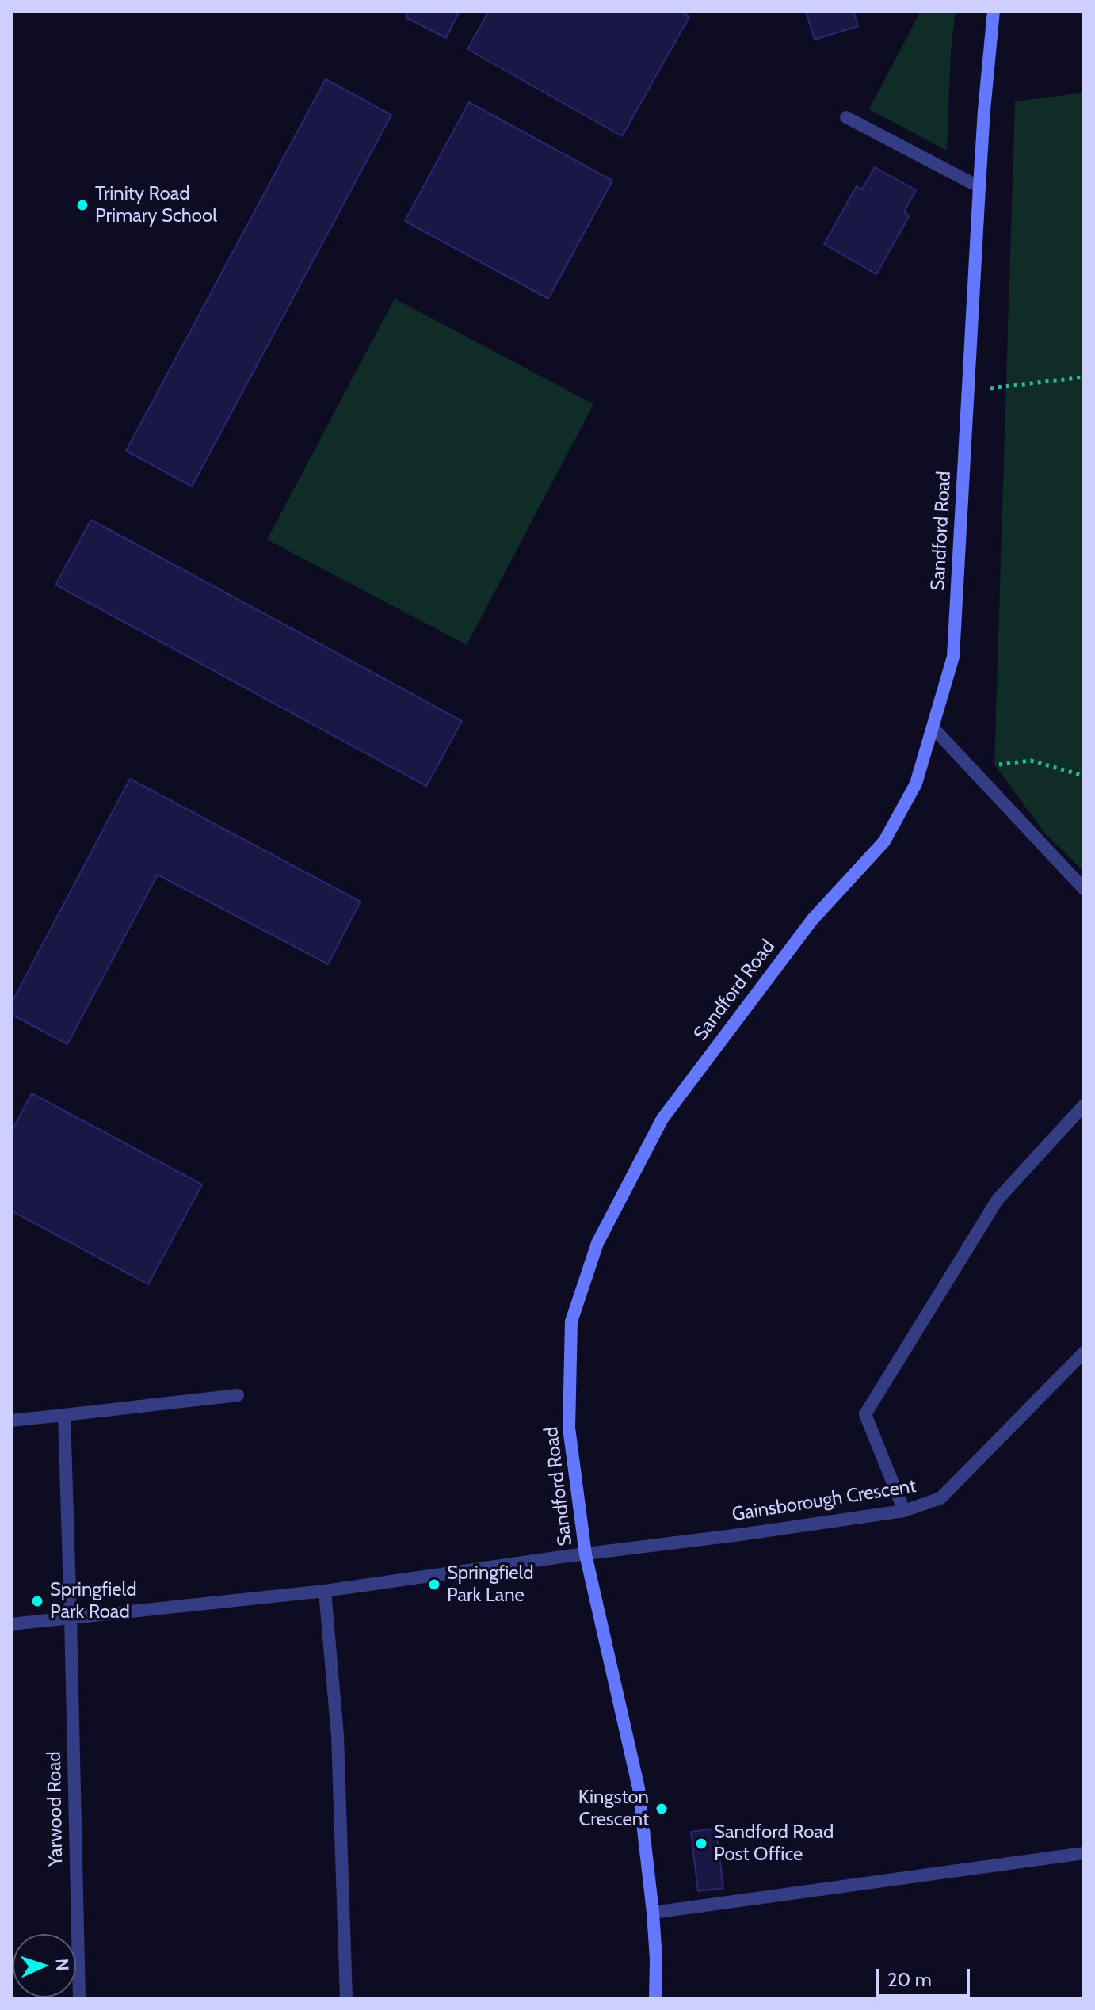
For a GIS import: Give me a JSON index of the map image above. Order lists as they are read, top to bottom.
{
  "streets": {
    "street": ["Sandford Road", "Gainsborough Crescent", "Yarwood Road"]
  },
  "crossings": [
    ["Sandford Road", "Gainsborough Crescent"]
  ],
  "places": [
    "Trinity Road Primary School",
    "Springfield Park Lane",
    "Springfield Park Road",
    "Kingston Crescent",
    "Sandford Road Post Office"
  ],
  "scale_bar": "20 m",
  "north": "right"
}
